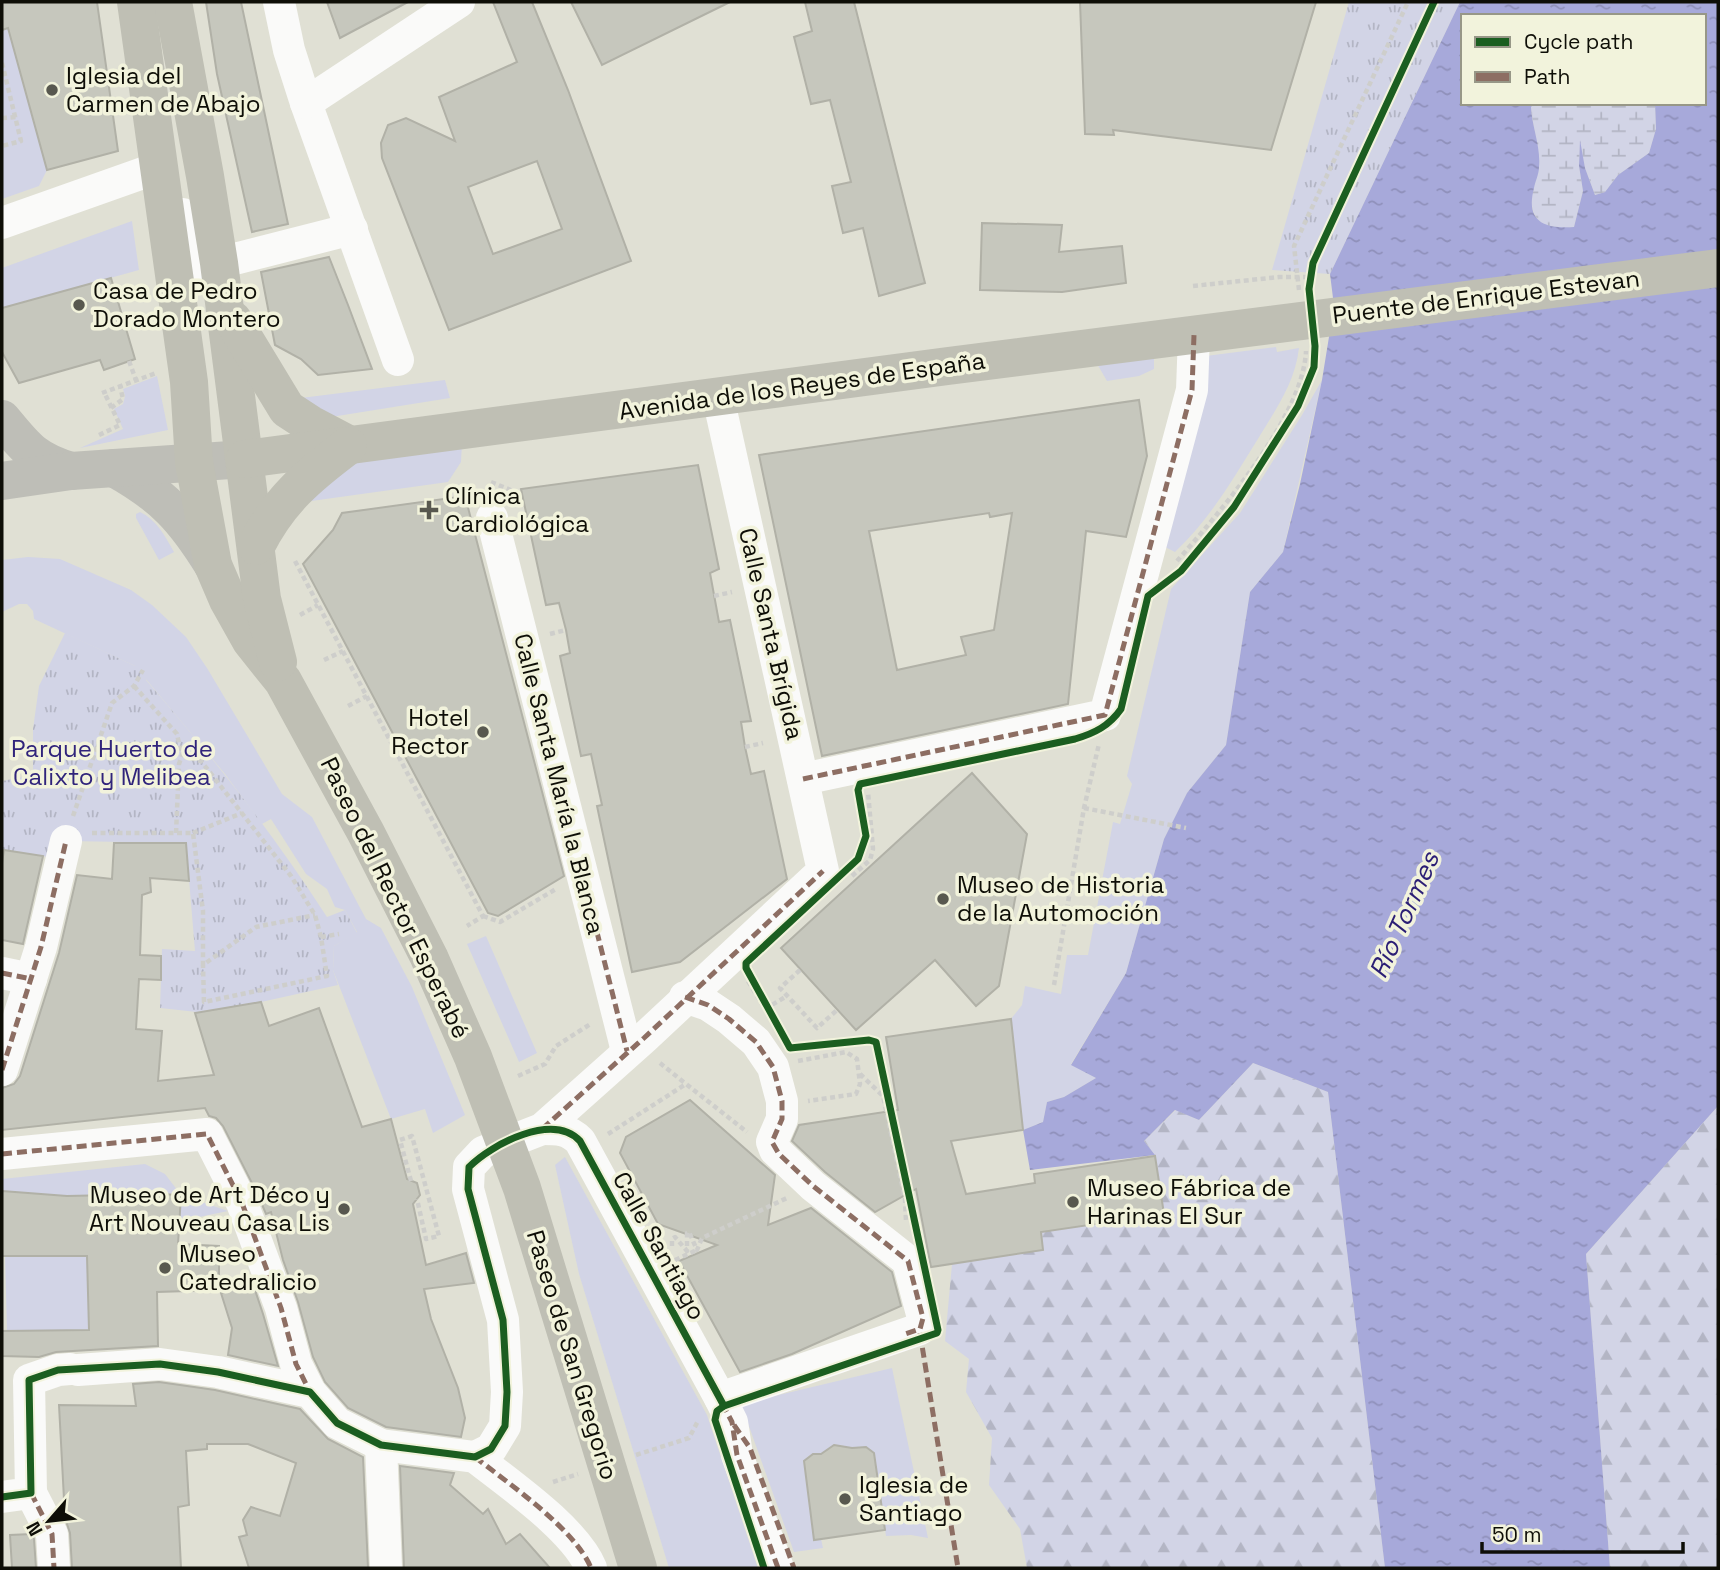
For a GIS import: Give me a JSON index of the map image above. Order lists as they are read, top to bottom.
{
  "streets": {
    "main road": [
      "Puente de Enrique Estevan",
      "Avenida de los Reyes de España",
      "Paseo del Rector Esperabé",
      "Paseo de San Gregorio"
    ],
    "street": ["Calle Santa Brígida", "Calle Santa María la Blanca", "Calle Santiago"]
  },
  "crossings": [
    ["Puente de Enrique Estevan", "Avenida de los Reyes de España"],
    ["Avenida de los Reyes de España", "Calle Santa Brígida"],
    ["Avenida de los Reyes de España", "Paseo del Rector Esperabé"],
    ["Paseo del Rector Esperabé", "Paseo de San Gregorio"]
  ],
  "water": ["Río Tormes"],
  "parks": ["Parque Huerto de Calixto y Melibea"],
  "places": {
    "other": [
      "Iglesia del Carmen de Abajo",
      "Casa de Pedro Dorado Montero",
      "Hotel Rector",
      "Museo de Historia de la Automoción",
      "Museo Fábrica de Harinas El Sur",
      "Museo de Art Déco y Art Nouveau Casa Lis",
      "Museo Catedralicio",
      "Iglesia de Santiago"
    ],
    "health": ["Clínica Cardiológica"]
  },
  "legend": ["Cycle path", "Path"],
  "scale_bar": "50 m",
  "north": "bottom left"
}
